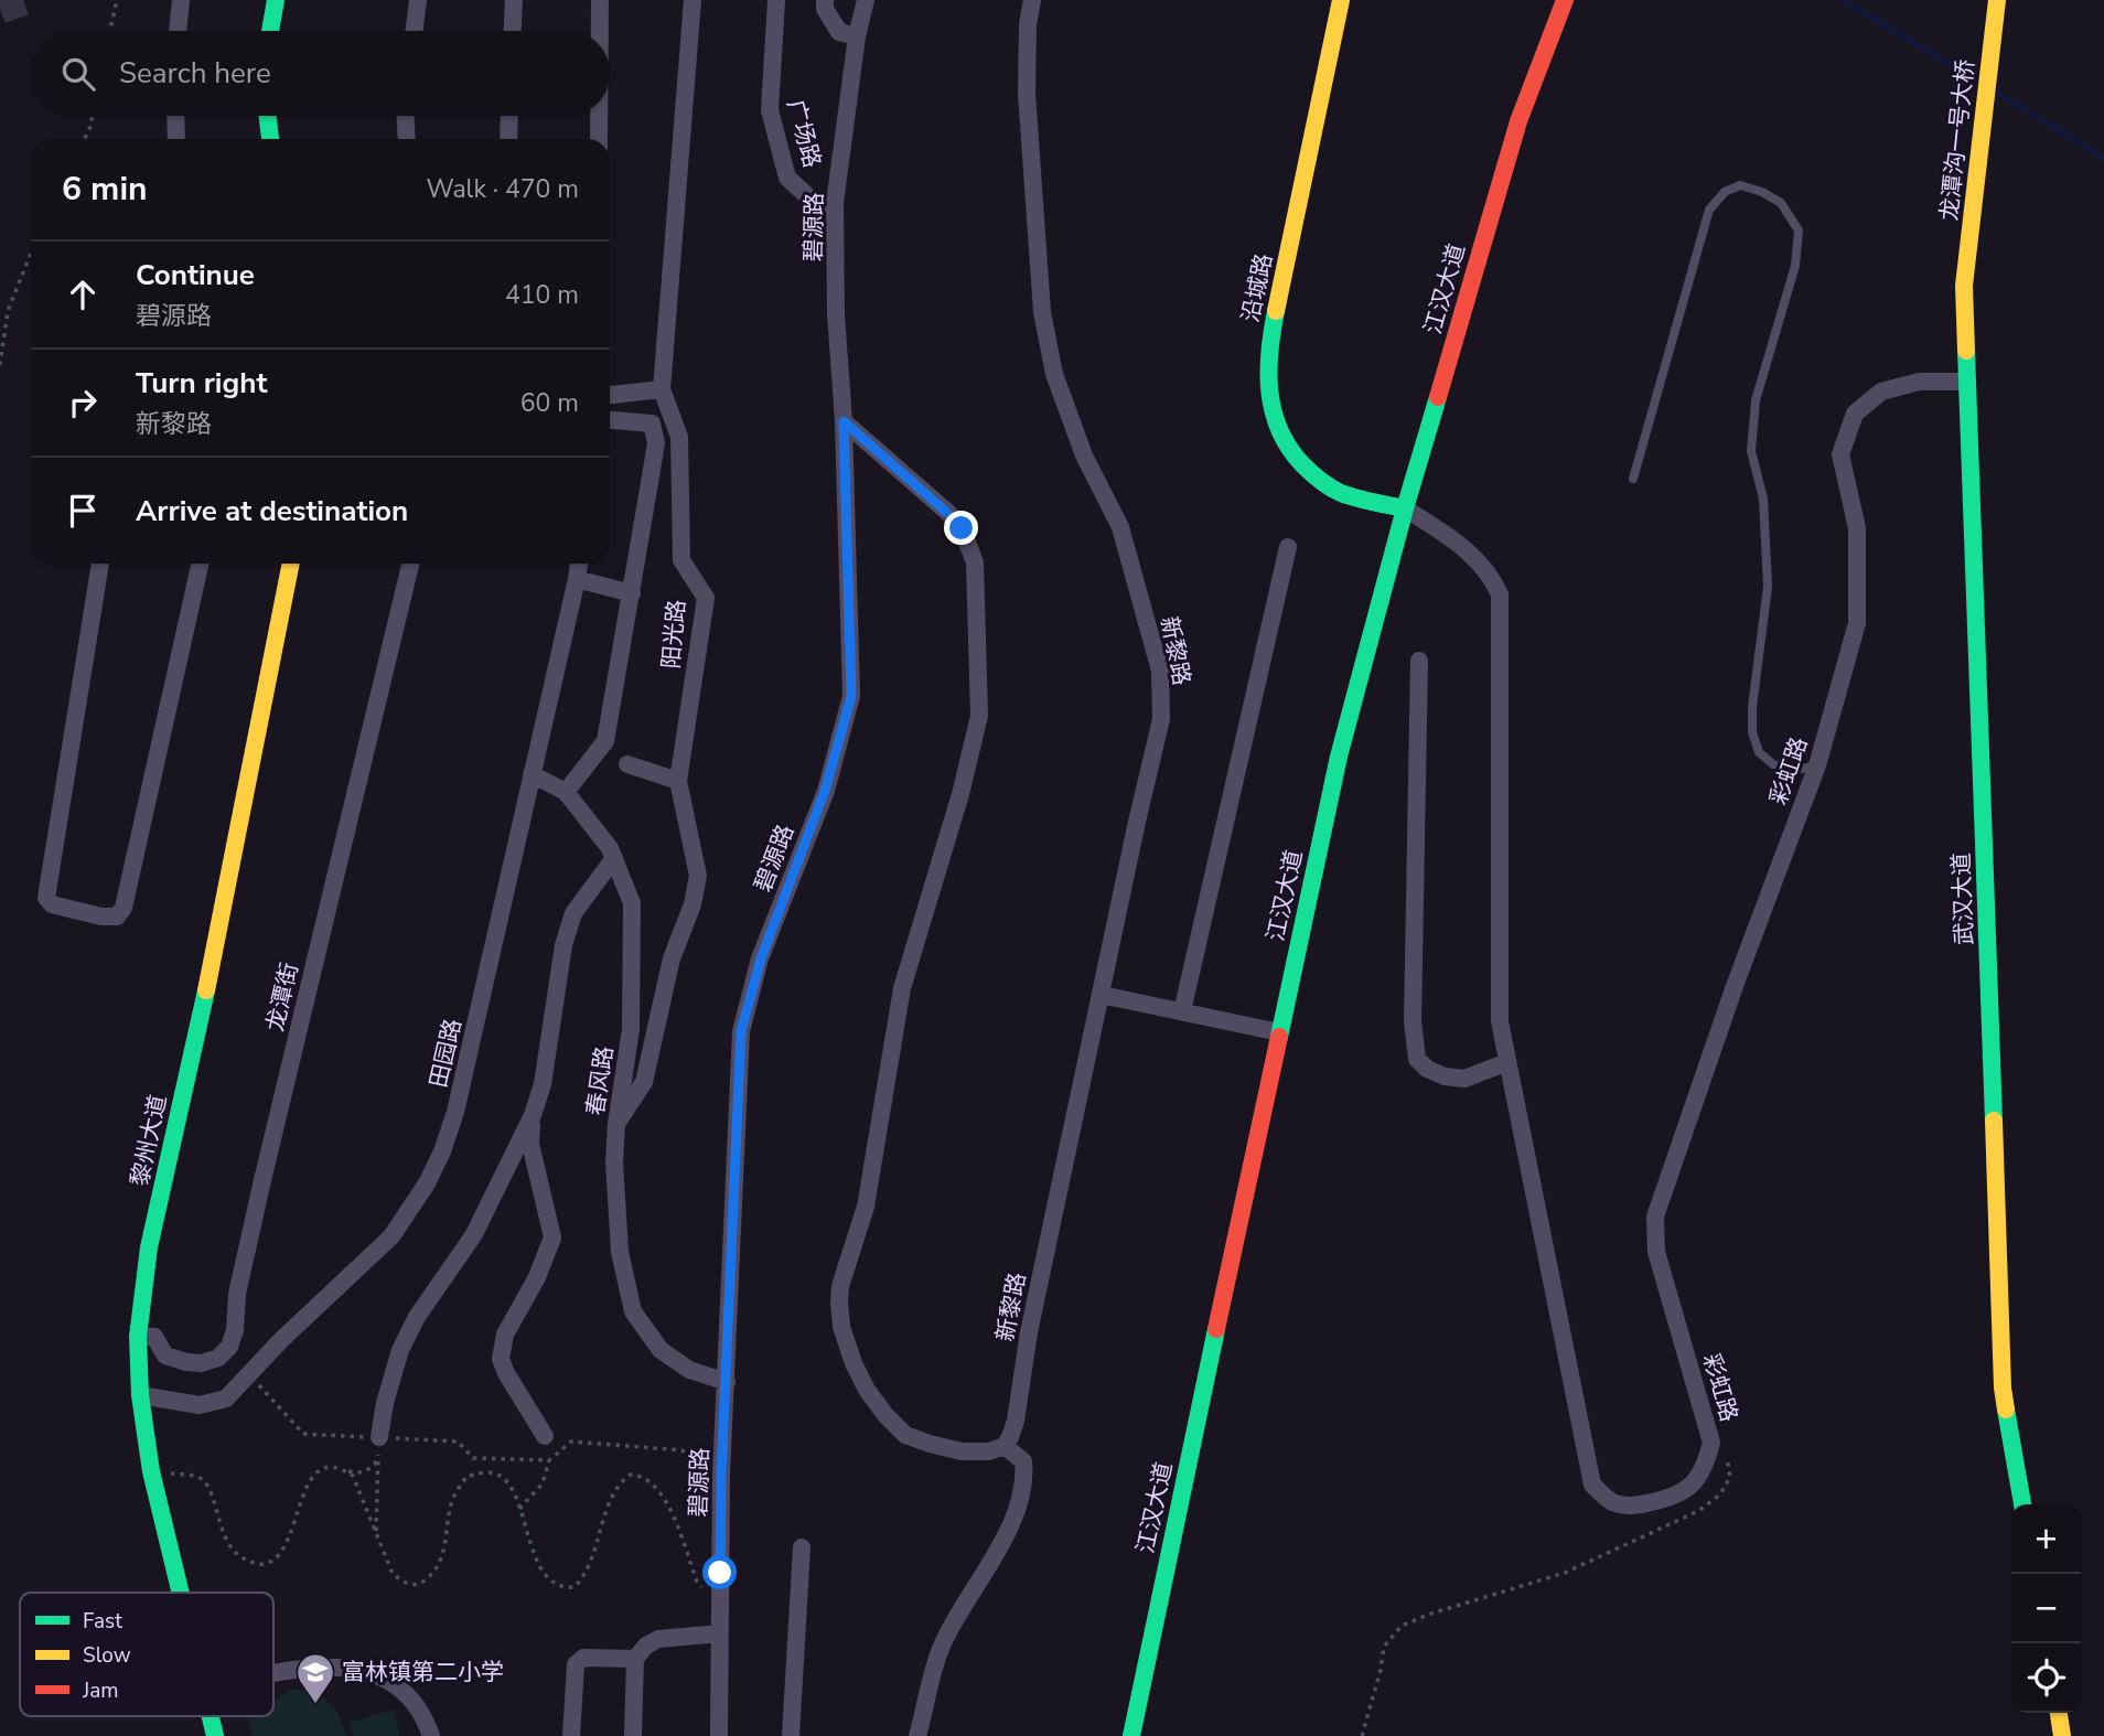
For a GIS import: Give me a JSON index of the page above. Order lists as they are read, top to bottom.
{
  "streets": {
    "main road": [
      "龙潭沟一号大桥",
      "沿城路",
      "江汉大道",
      "武汉大道",
      "黎州大道"
    ],
    "street": [
      "广场路",
      "碧源路",
      "阳光路",
      "新黎路",
      "彩虹路",
      "龙潭街",
      "田园路",
      "春风路"
    ]
  },
  "crossings": [
    ["广场路", "碧源路"],
    ["龙潭沟一号大桥", "武汉大道"],
    ["碧源路", "春风路"],
    ["沿城路", "江汉大道"],
    ["沿城路", "彩虹路"],
    ["江汉大道", "彩虹路"],
    ["阳光路", "春风路"],
    ["彩虹路", "武汉大道"],
    ["龙潭街", "黎州大道"],
    ["田园路", "春风路"],
    ["田园路", "黎州大道"]
  ],
  "places": {
    "school or university": ["富林镇第二小学"]
  },
  "legend": ["Fast", "Slow", "Jam"],
  "page": {
    "search": "Search here",
    "heading": ["6 min", "Walk · 470 m"],
    "list": [
      ["Continue", "碧源路", "410 m"],
      ["Turn right", "新黎路", "60 m"],
      "Arrive at destination"
    ],
    "map_buttons": ["+", "−"]
  }
}
